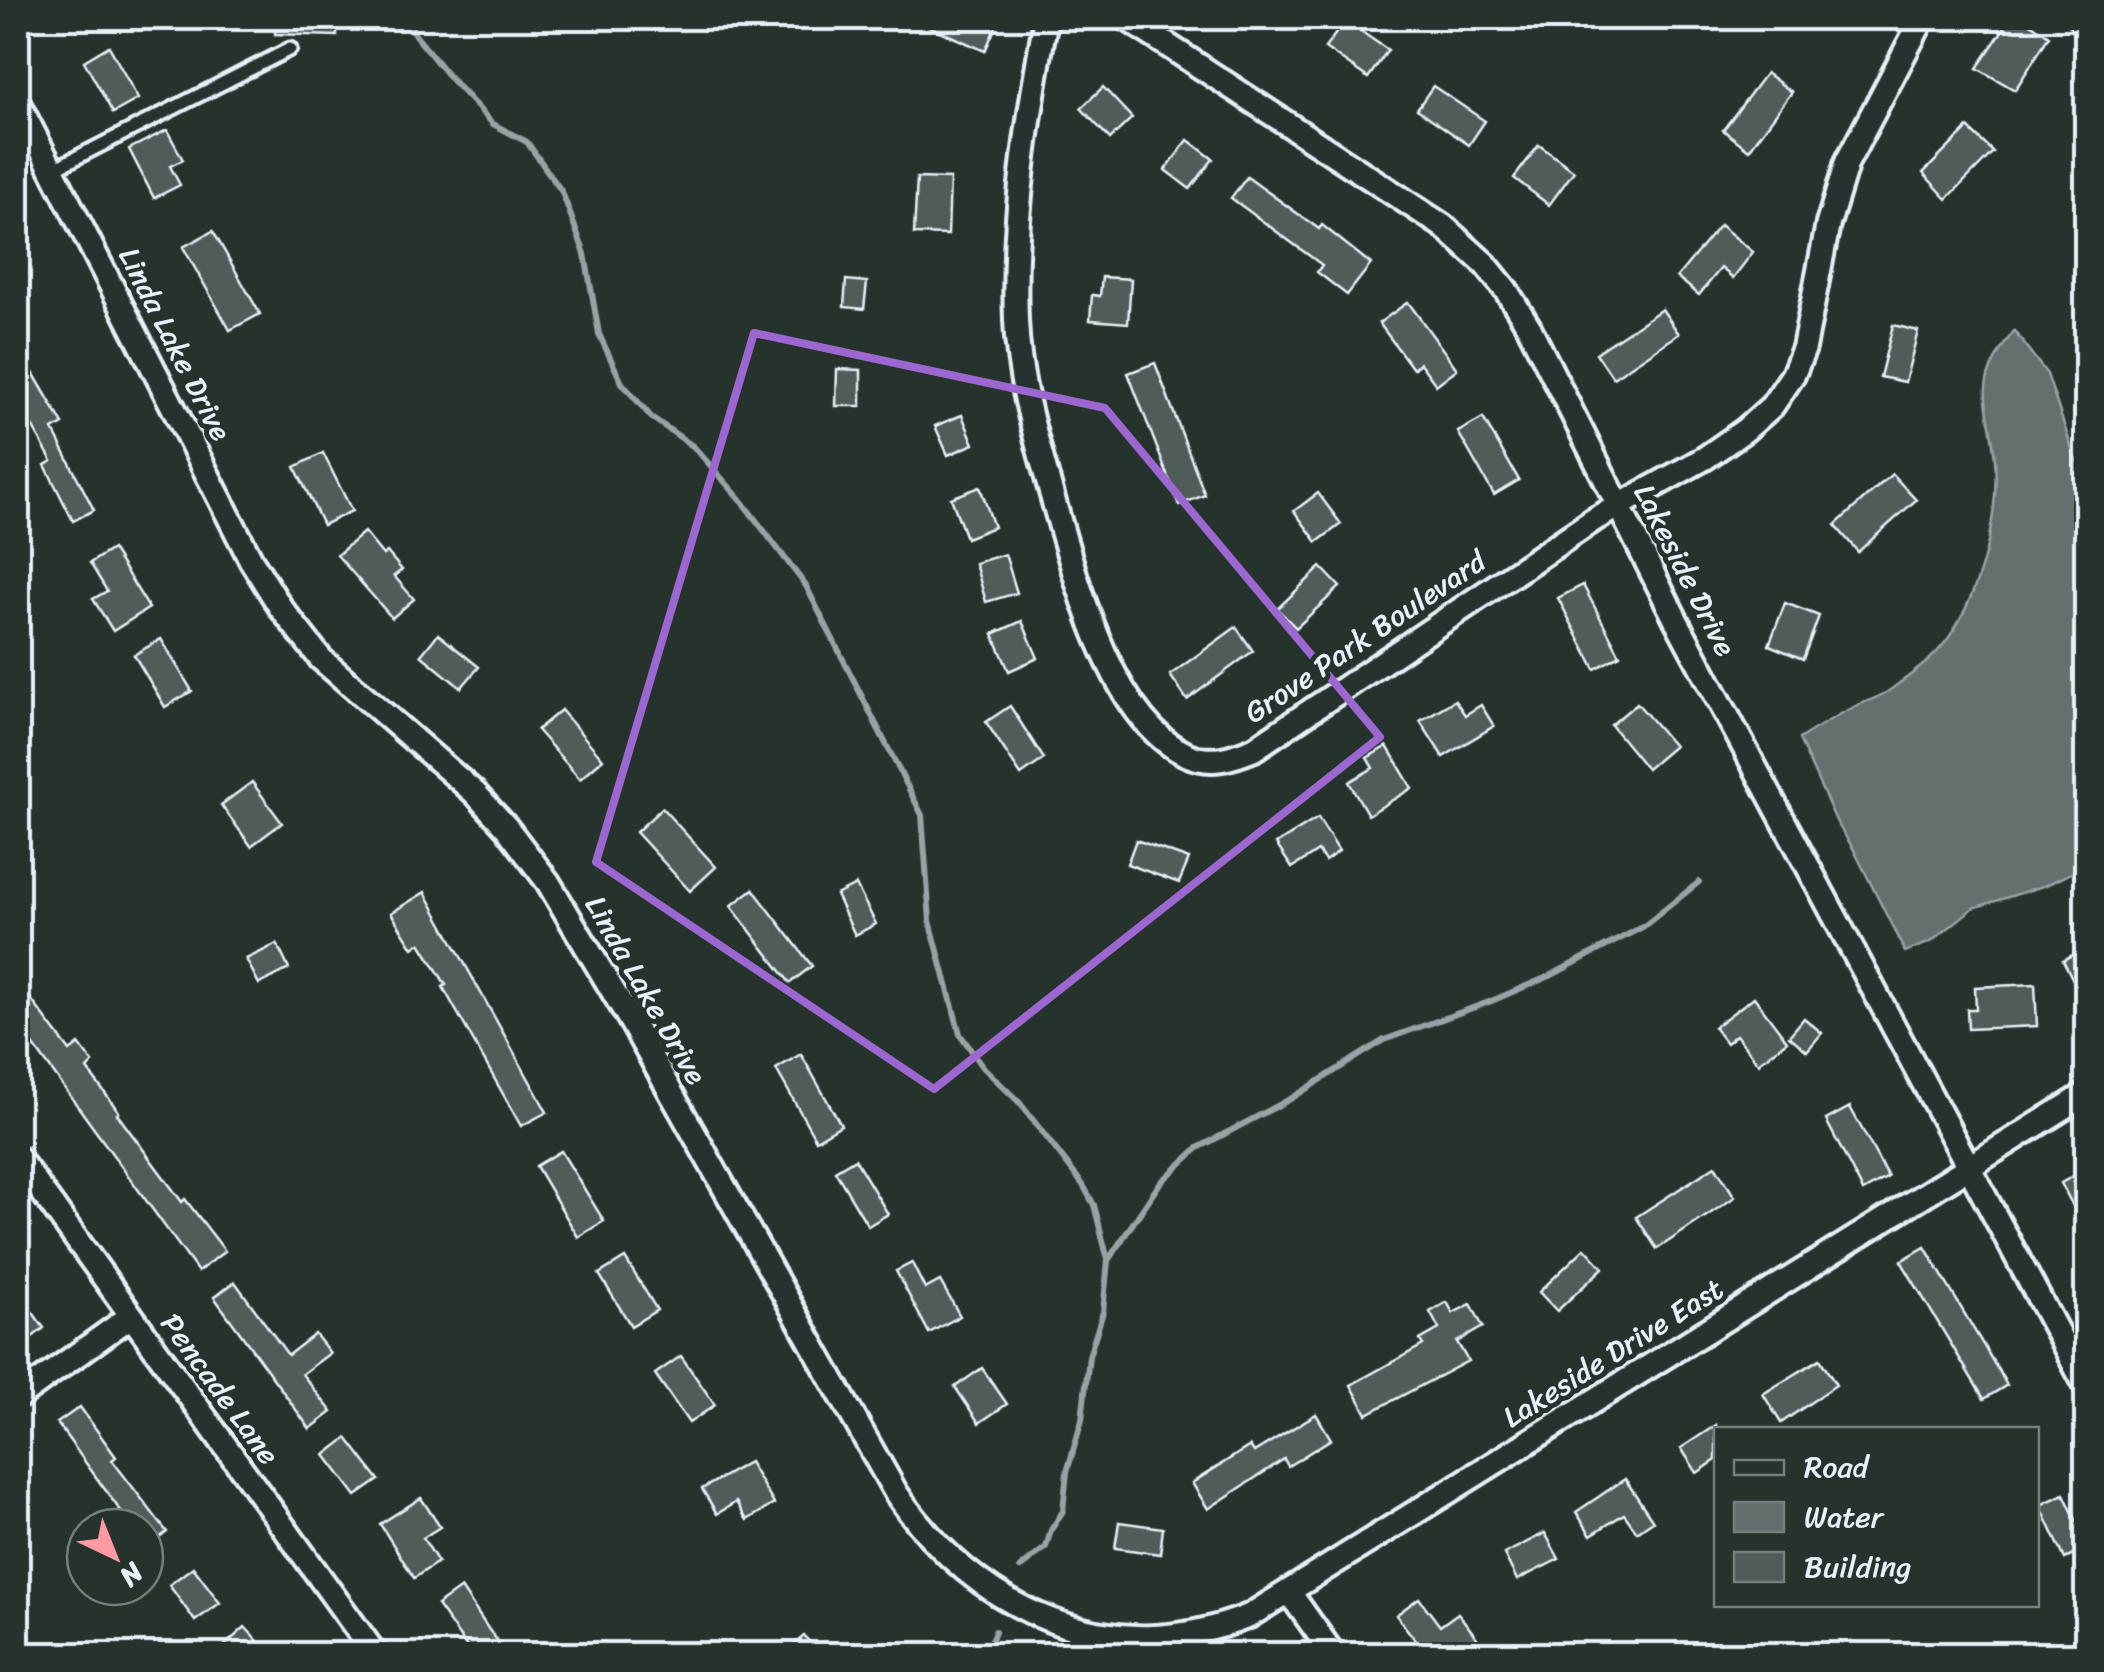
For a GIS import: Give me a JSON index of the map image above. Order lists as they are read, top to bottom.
{
  "streets": {
    "street": [
      "Linda Lake Drive",
      "Lakeside Drive",
      "Grove Park Boulevard",
      "Lakeside Drive East",
      "Pencade Lane"
    ]
  },
  "crossings": [
    ["Linda Lake Drive", "Lakeside Drive East"],
    ["Lakeside Drive", "Grove Park Boulevard"],
    ["Lakeside Drive", "Lakeside Drive East"]
  ],
  "legend": ["Road", "Water", "Building"],
  "north": "bottom right"
}
